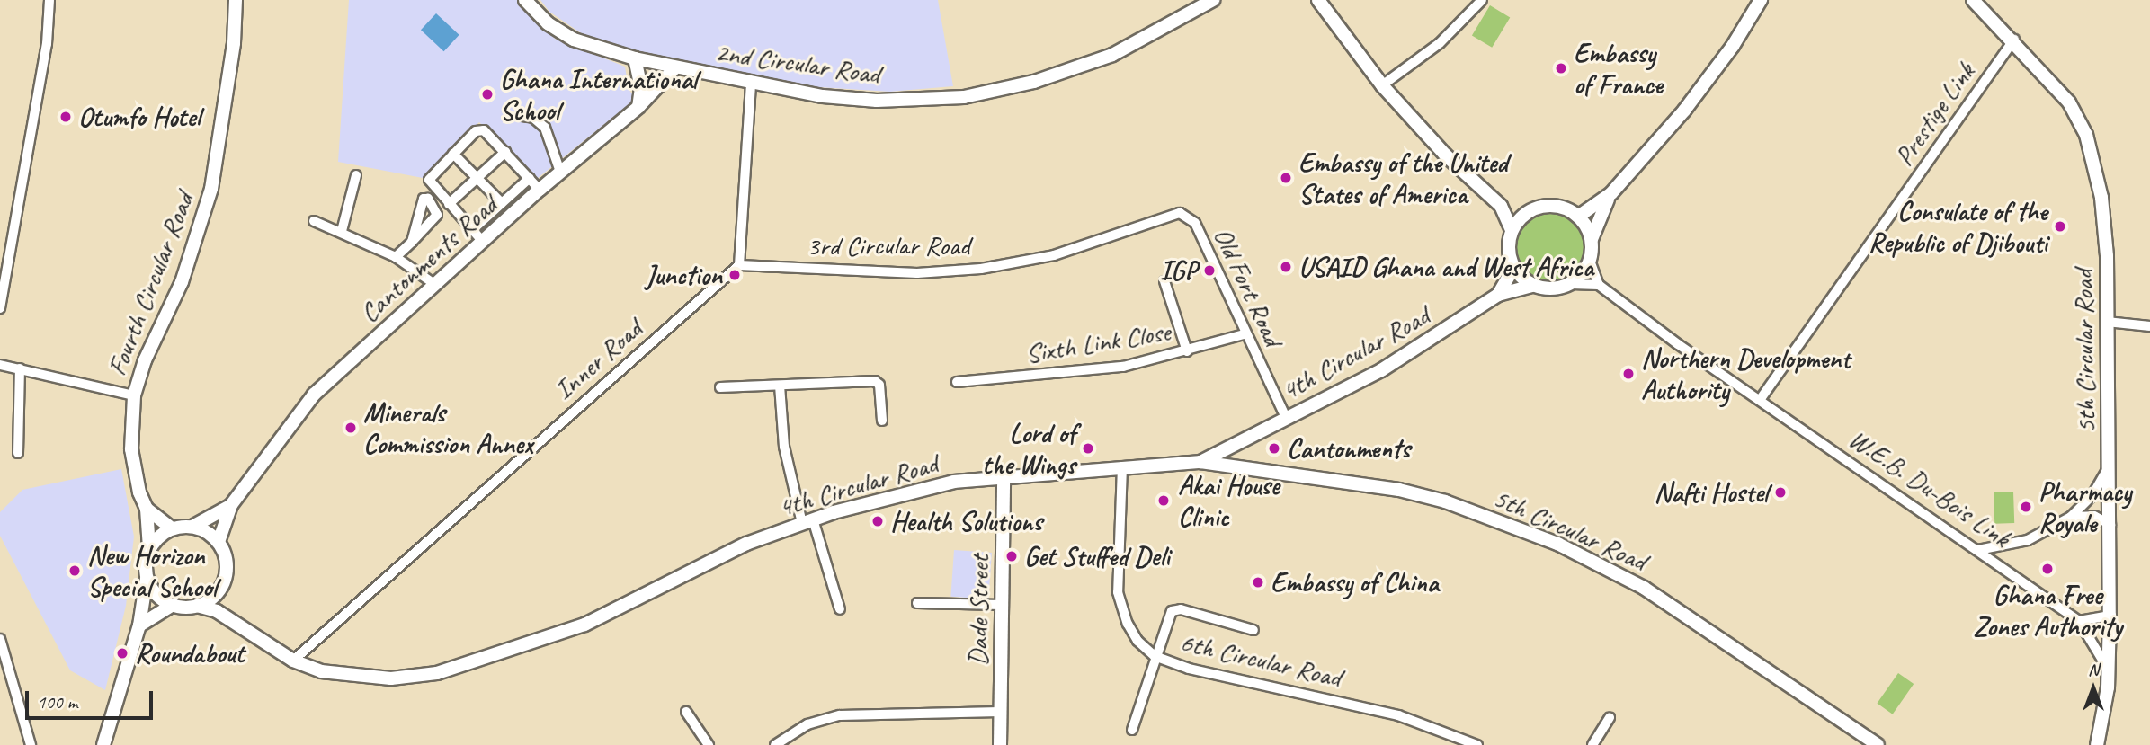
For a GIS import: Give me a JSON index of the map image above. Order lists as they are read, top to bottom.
{
  "streets": {
    "street": [
      "2nd Circular Road",
      "Prestige Link",
      "3rd Circular Road",
      "Cantonments Road",
      "Fourth Circular Road",
      "Old Fort Road",
      "Sixth Link Close",
      "5th Circular Road",
      "4th Circular Road",
      "Inner Road",
      "W.E.B. Du-Bois Link",
      "Dade Street",
      "6th Circular Road"
    ]
  },
  "crossings": [
    ["2nd Circular Road", "Cantonments Road"],
    ["Prestige Link", "5th Circular Road"],
    ["Prestige Link", "W.E.B. Du-Bois Link"],
    ["3rd Circular Road", "Old Fort Road"],
    ["3rd Circular Road", "Inner Road"],
    ["Fourth Circular Road", "4th Circular Road"],
    ["Old Fort Road", "Sixth Link Close"],
    ["Old Fort Road", "4th Circular Road"],
    ["5th Circular Road", "4th Circular Road"],
    ["5th Circular Road", "W.E.B. Du-Bois Link"],
    ["4th Circular Road", "Inner Road"],
    ["4th Circular Road", "Dade Street"],
    ["4th Circular Road", "6th Circular Road"]
  ],
  "places": [
    "Embassy of France",
    "Ghana International School",
    "Otumfo Hotel",
    "Embassy of the United States of America",
    "Consulate of the Republic of Djibouti",
    "USAID Ghana and West Africa",
    "IGP",
    "Junction",
    "Northern Development Authority",
    "Minerals Commission Annex",
    "Lord of the Wings",
    "Cantonments",
    "Nafti Hostel",
    "Akai House Clinic",
    "Pharmacy Royale",
    "Health Solutions",
    "Get Stuffed Deli",
    "Ghana Free Zones Authority",
    "New Horizon Special School",
    "Embassy of China",
    "Roundabout"
  ],
  "scale_bar": "100 m",
  "north": "top"
}
